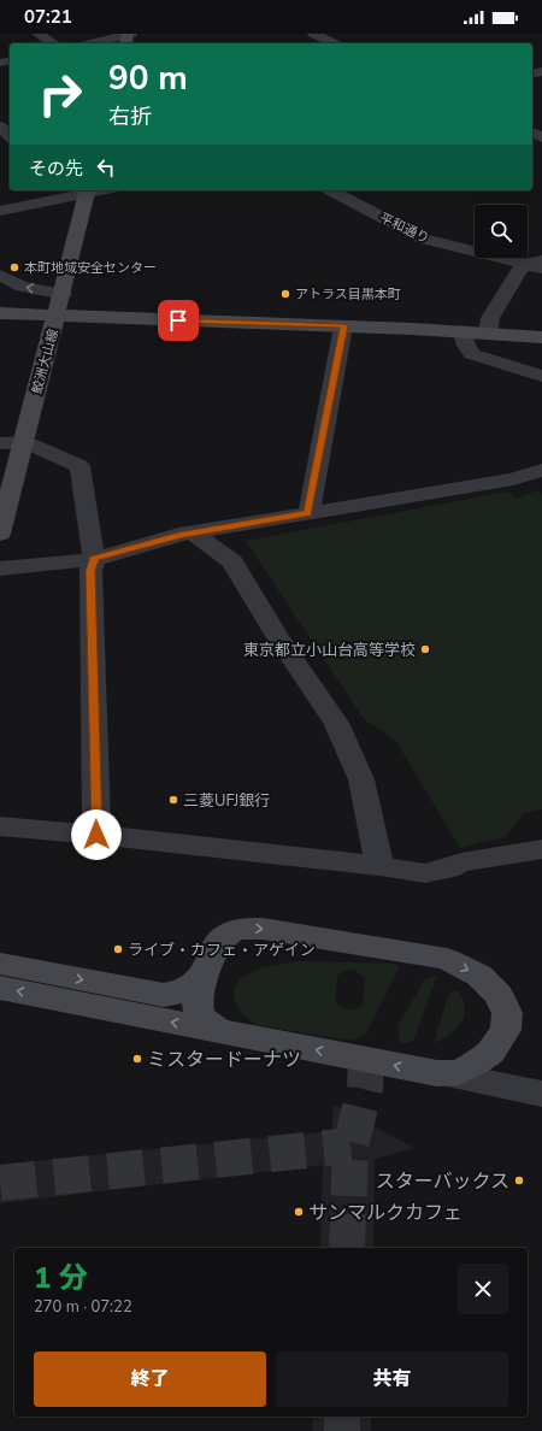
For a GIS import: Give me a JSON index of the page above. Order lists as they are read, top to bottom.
{
  "streets": {
    "main road": ["鮫洲大山線"],
    "street": ["平和通り"]
  },
  "places": [
    "本町地域安全センター",
    "アトラス目黒本町",
    "東京都立小山台高等学校",
    "三菱UFJ銀行",
    "ライブ・カフェ・アゲイン",
    "ミスタードーナツ",
    "スターバックス",
    "サンマルクカフェ"
  ],
  "page": {
    "status": "07:21",
    "turn": ["90 m", "右折"],
    "then": "その先",
    "heading": ["1 分", "270 m · 07:22"],
    "buttons": ["終了", "共有"]
  }
}
